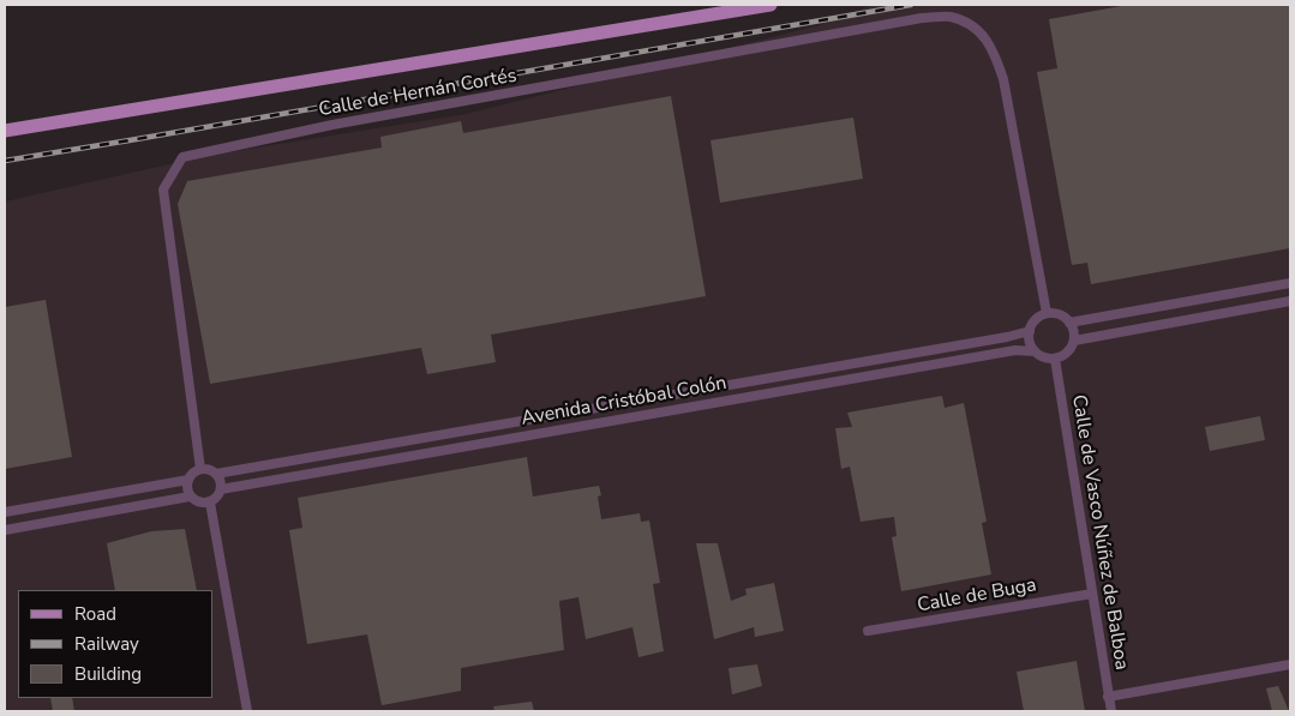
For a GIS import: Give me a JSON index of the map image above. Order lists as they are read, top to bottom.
{
  "streets": {
    "street": [
      "Calle de Hernán Cortés",
      "Avenida Cristóbal Colón",
      "Calle de Vasco Núñez de Balboa",
      "Calle de Buga"
    ]
  },
  "crossings": [
    ["Calle de Hernán Cortés", "Avenida Cristóbal Colón"],
    ["Calle de Hernán Cortés", "Calle de Vasco Núñez de Balboa"],
    ["Avenida Cristóbal Colón", "Calle de Vasco Núñez de Balboa"],
    ["Calle de Vasco Núñez de Balboa", "Calle de Buga"]
  ],
  "legend": ["Road", "Railway", "Building"]
}
